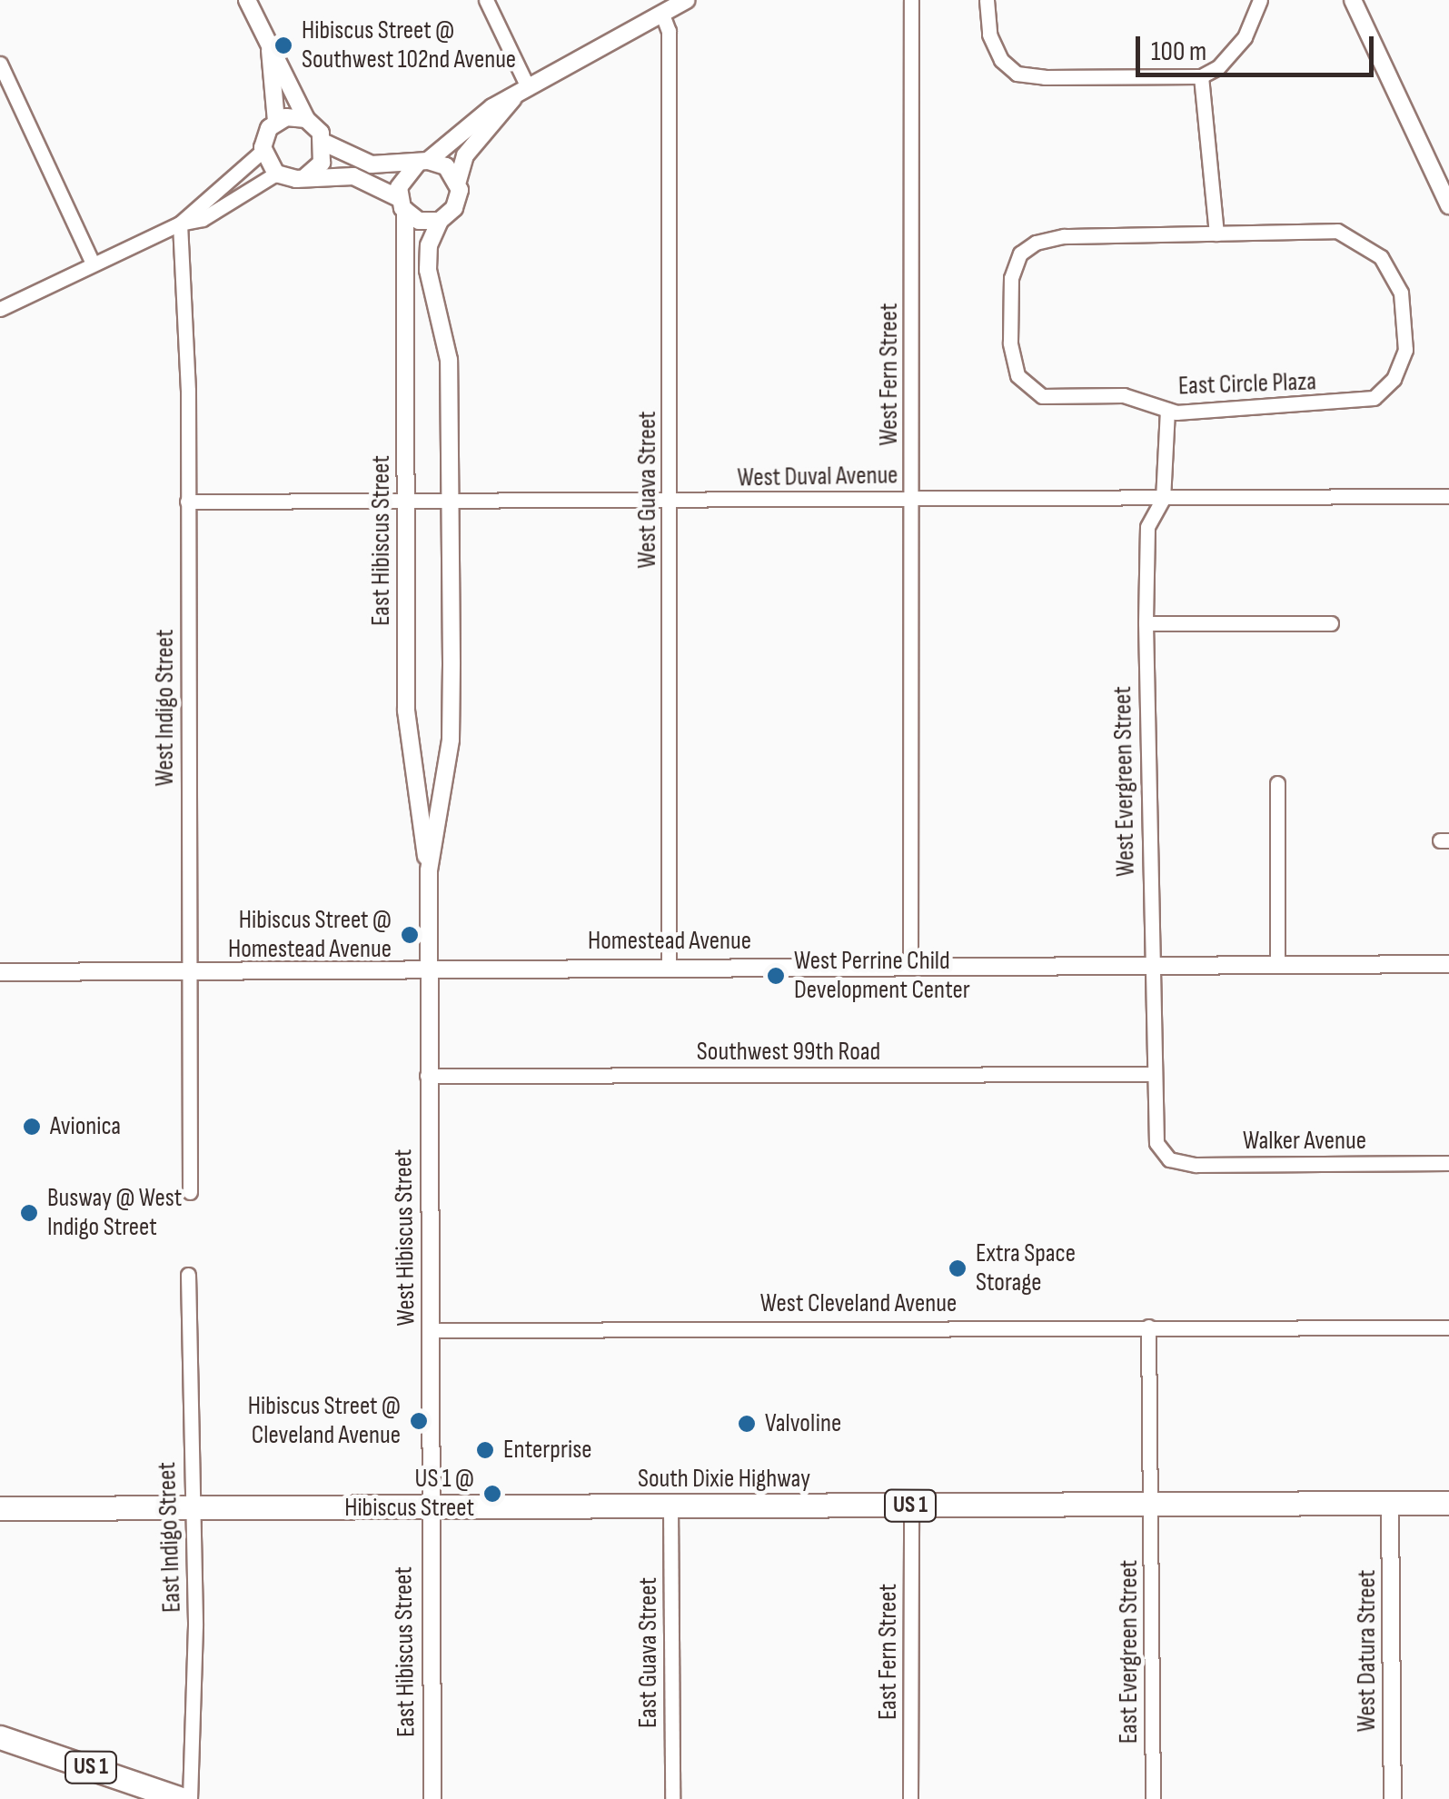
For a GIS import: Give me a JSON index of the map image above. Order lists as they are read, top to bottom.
{
  "streets": {
    "highway": ["South Dixie Highway", "US 1"],
    "street": [
      "West Fern Street",
      "East Circle Plaza",
      "West Duval Avenue",
      "West Guava Street",
      "East Hibiscus Street",
      "West Indigo Street",
      "West Evergreen Street",
      "Homestead Avenue",
      "Southwest 99th Road",
      "Walker Avenue",
      "West Hibiscus Street",
      "West Cleveland Avenue",
      "East Indigo Street",
      "West Datura Street",
      "East Fern Street",
      "East Evergreen Street",
      "East Guava Street"
    ]
  },
  "crossings": [
    ["West Fern Street", "West Duval Avenue"],
    ["West Fern Street", "Homestead Avenue"],
    ["East Circle Plaza", "West Evergreen Street"],
    ["West Duval Avenue", "West Guava Street"],
    ["West Duval Avenue", "East Hibiscus Street"],
    ["West Duval Avenue", "West Indigo Street"],
    ["West Duval Avenue", "West Evergreen Street"],
    ["West Guava Street", "Homestead Avenue"],
    ["East Hibiscus Street", "Homestead Avenue"],
    ["East Hibiscus Street", "West Hibiscus Street"],
    ["East Hibiscus Street", "South Dixie Highway"],
    ["West Indigo Street", "Homestead Avenue"],
    ["West Evergreen Street", "Homestead Avenue"],
    ["West Evergreen Street", "Southwest 99th Road"],
    ["West Evergreen Street", "Walker Avenue"],
    ["Homestead Avenue", "West Hibiscus Street"],
    ["Southwest 99th Road", "West Hibiscus Street"],
    ["West Hibiscus Street", "West Cleveland Avenue"],
    ["West Hibiscus Street", "South Dixie Highway"],
    ["South Dixie Highway", "East Indigo Street"],
    ["South Dixie Highway", "West Datura Street"],
    ["South Dixie Highway", "East Fern Street"],
    ["South Dixie Highway", "East Evergreen Street"],
    ["South Dixie Highway", "East Guava Street"]
  ],
  "places": [
    "Hibiscus Street @ Southwest 102nd Avenue",
    "Hibiscus Street @ Homestead Avenue",
    "West Perrine Child Development Center",
    "Avionica",
    "Busway @ West Indigo Street",
    "Extra Space Storage",
    "Hibiscus Street @ Cleveland Avenue",
    "Valvoline",
    "Enterprise",
    "US 1 @ Hibiscus Street"
  ],
  "scale_bar": "100 m"
}
